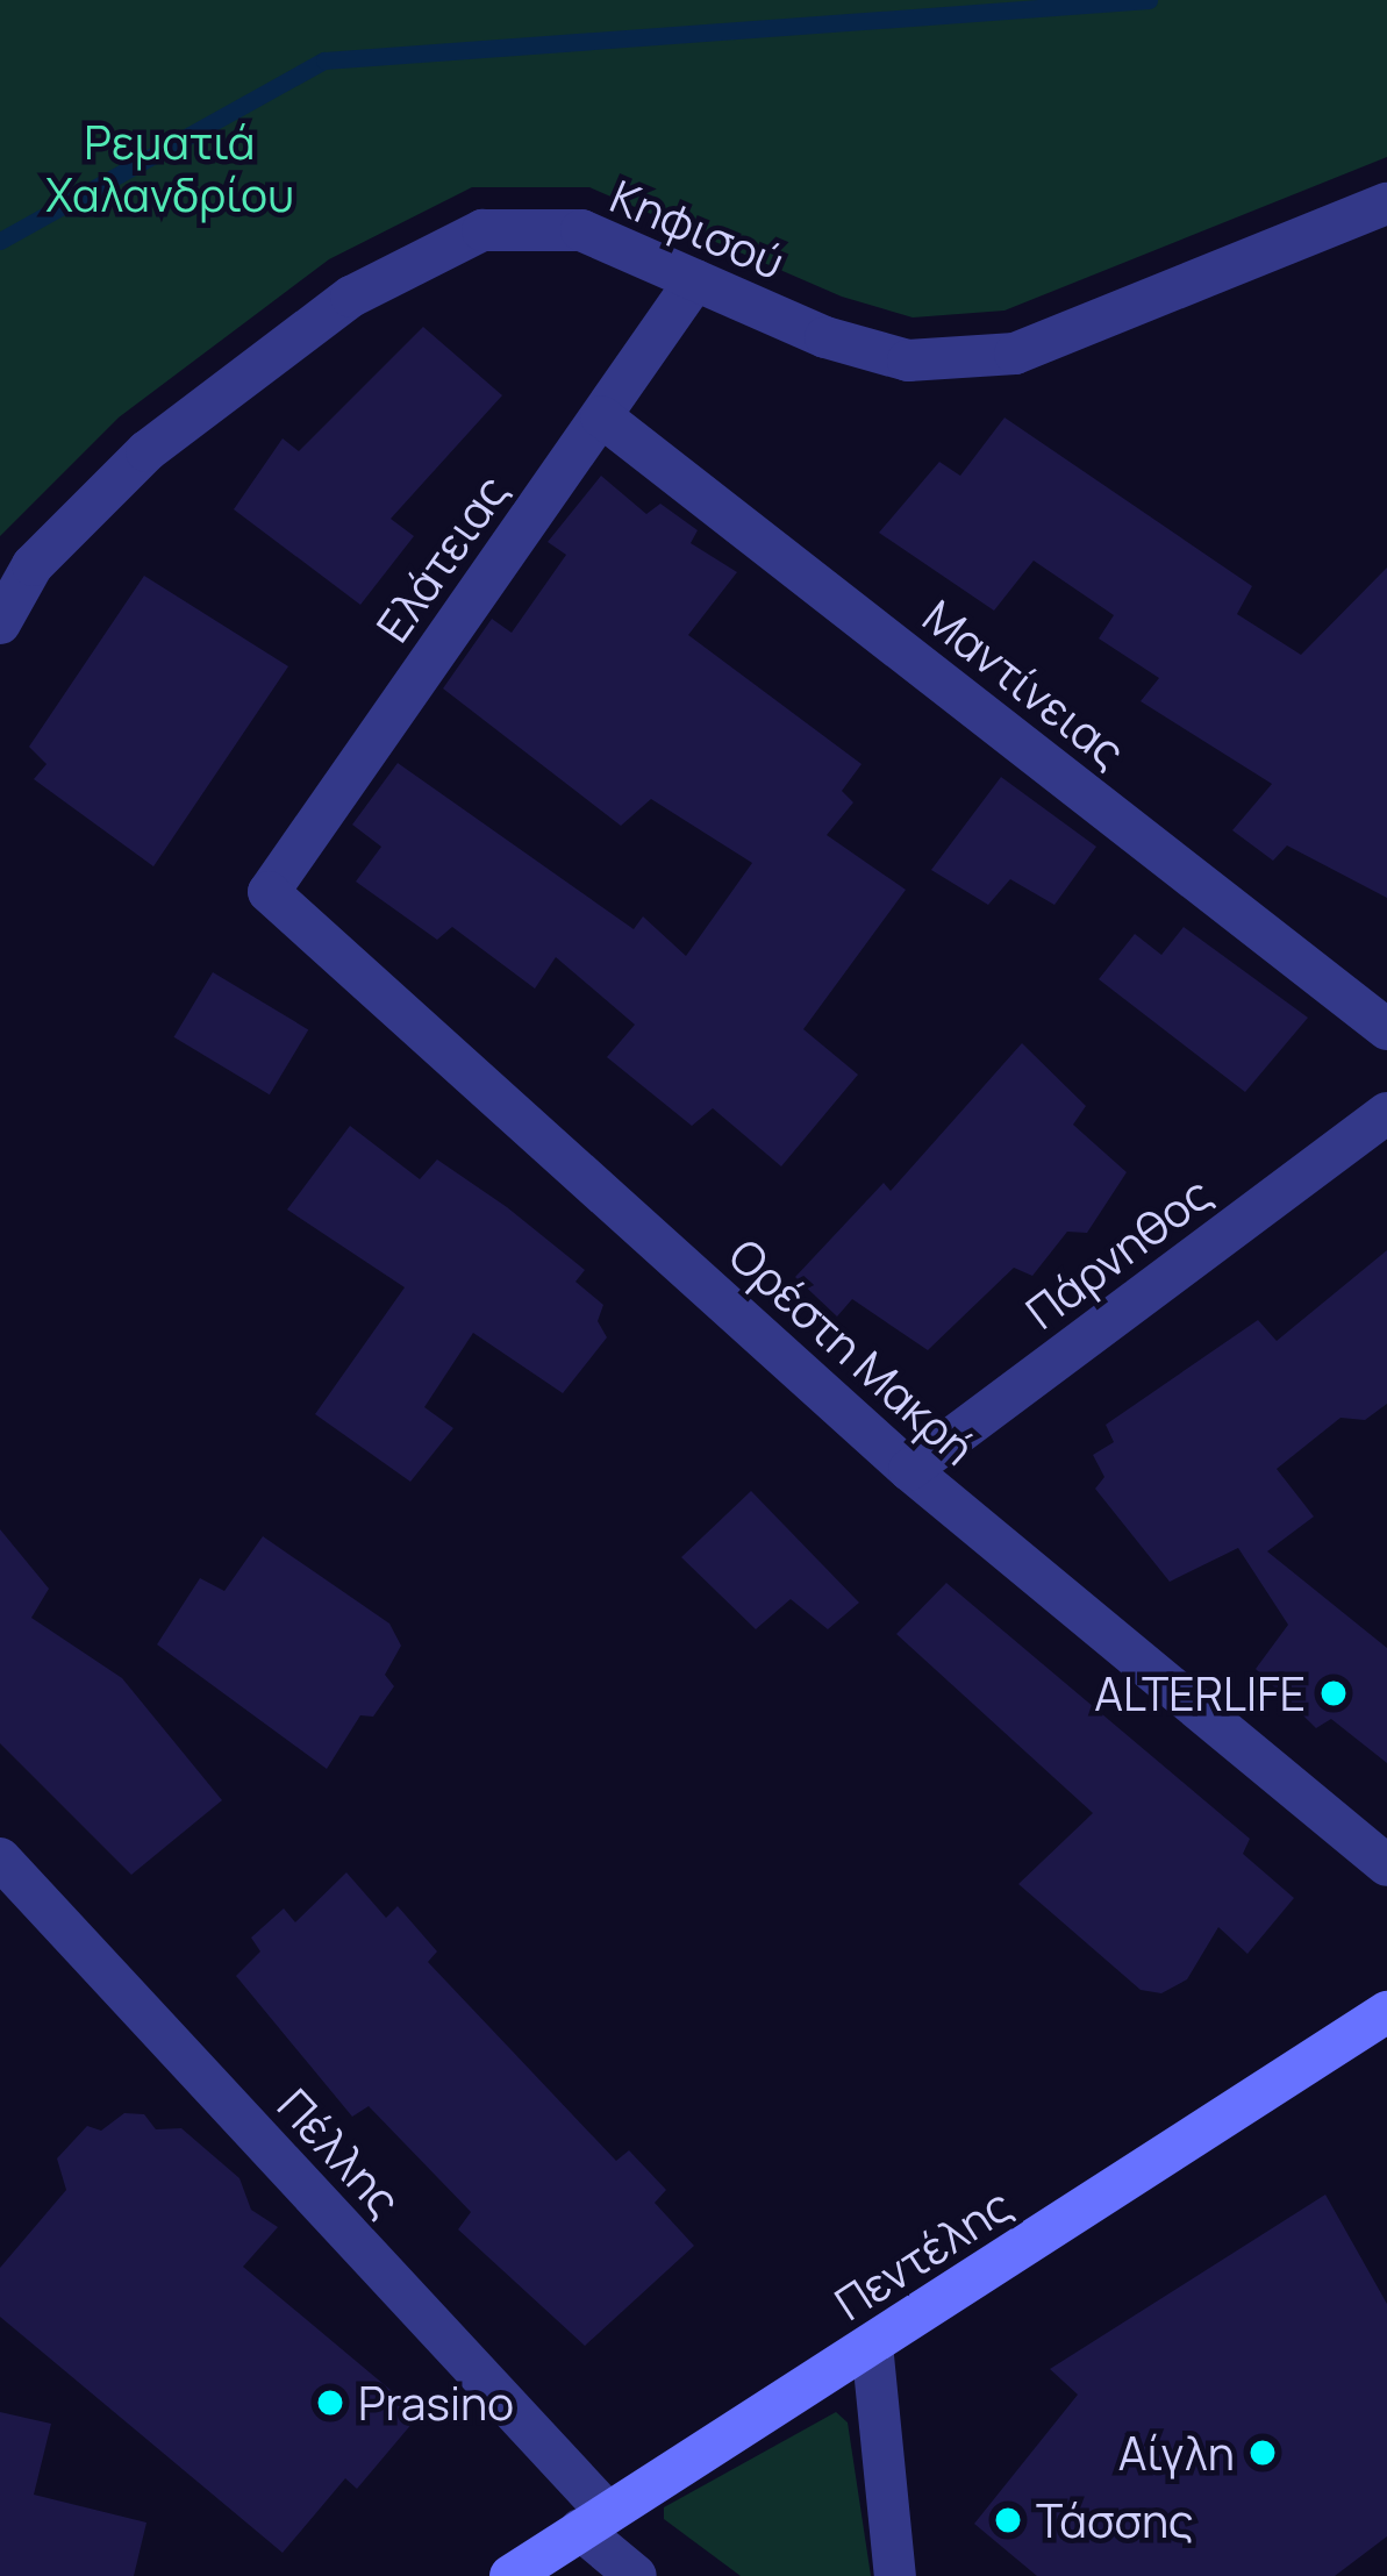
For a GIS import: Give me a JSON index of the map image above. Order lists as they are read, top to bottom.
{
  "streets": {
    "main road": ["Πεντέλης"],
    "street": [
      "Κηφισού",
      "Ελάτειας",
      "Μαντίνειας",
      "Πάρνηθος",
      "Ορέστη Μακρή",
      "Πέλλης"
    ]
  },
  "crossings": [
    ["Κηφισού", "Ελάτειας"],
    ["Ελάτειας", "Μαντίνειας"],
    ["Ελάτειας", "Ορέστη Μακρή"],
    ["Πάρνηθος", "Ορέστη Μακρή"],
    ["Πέλλης", "Πεντέλης"]
  ],
  "parks": ["Ρεματιά Χαλανδρίου"],
  "places": [
    "ALTERLIFE",
    "Prasino",
    "Αίγλη",
    "Τάσσης"
  ]
}
